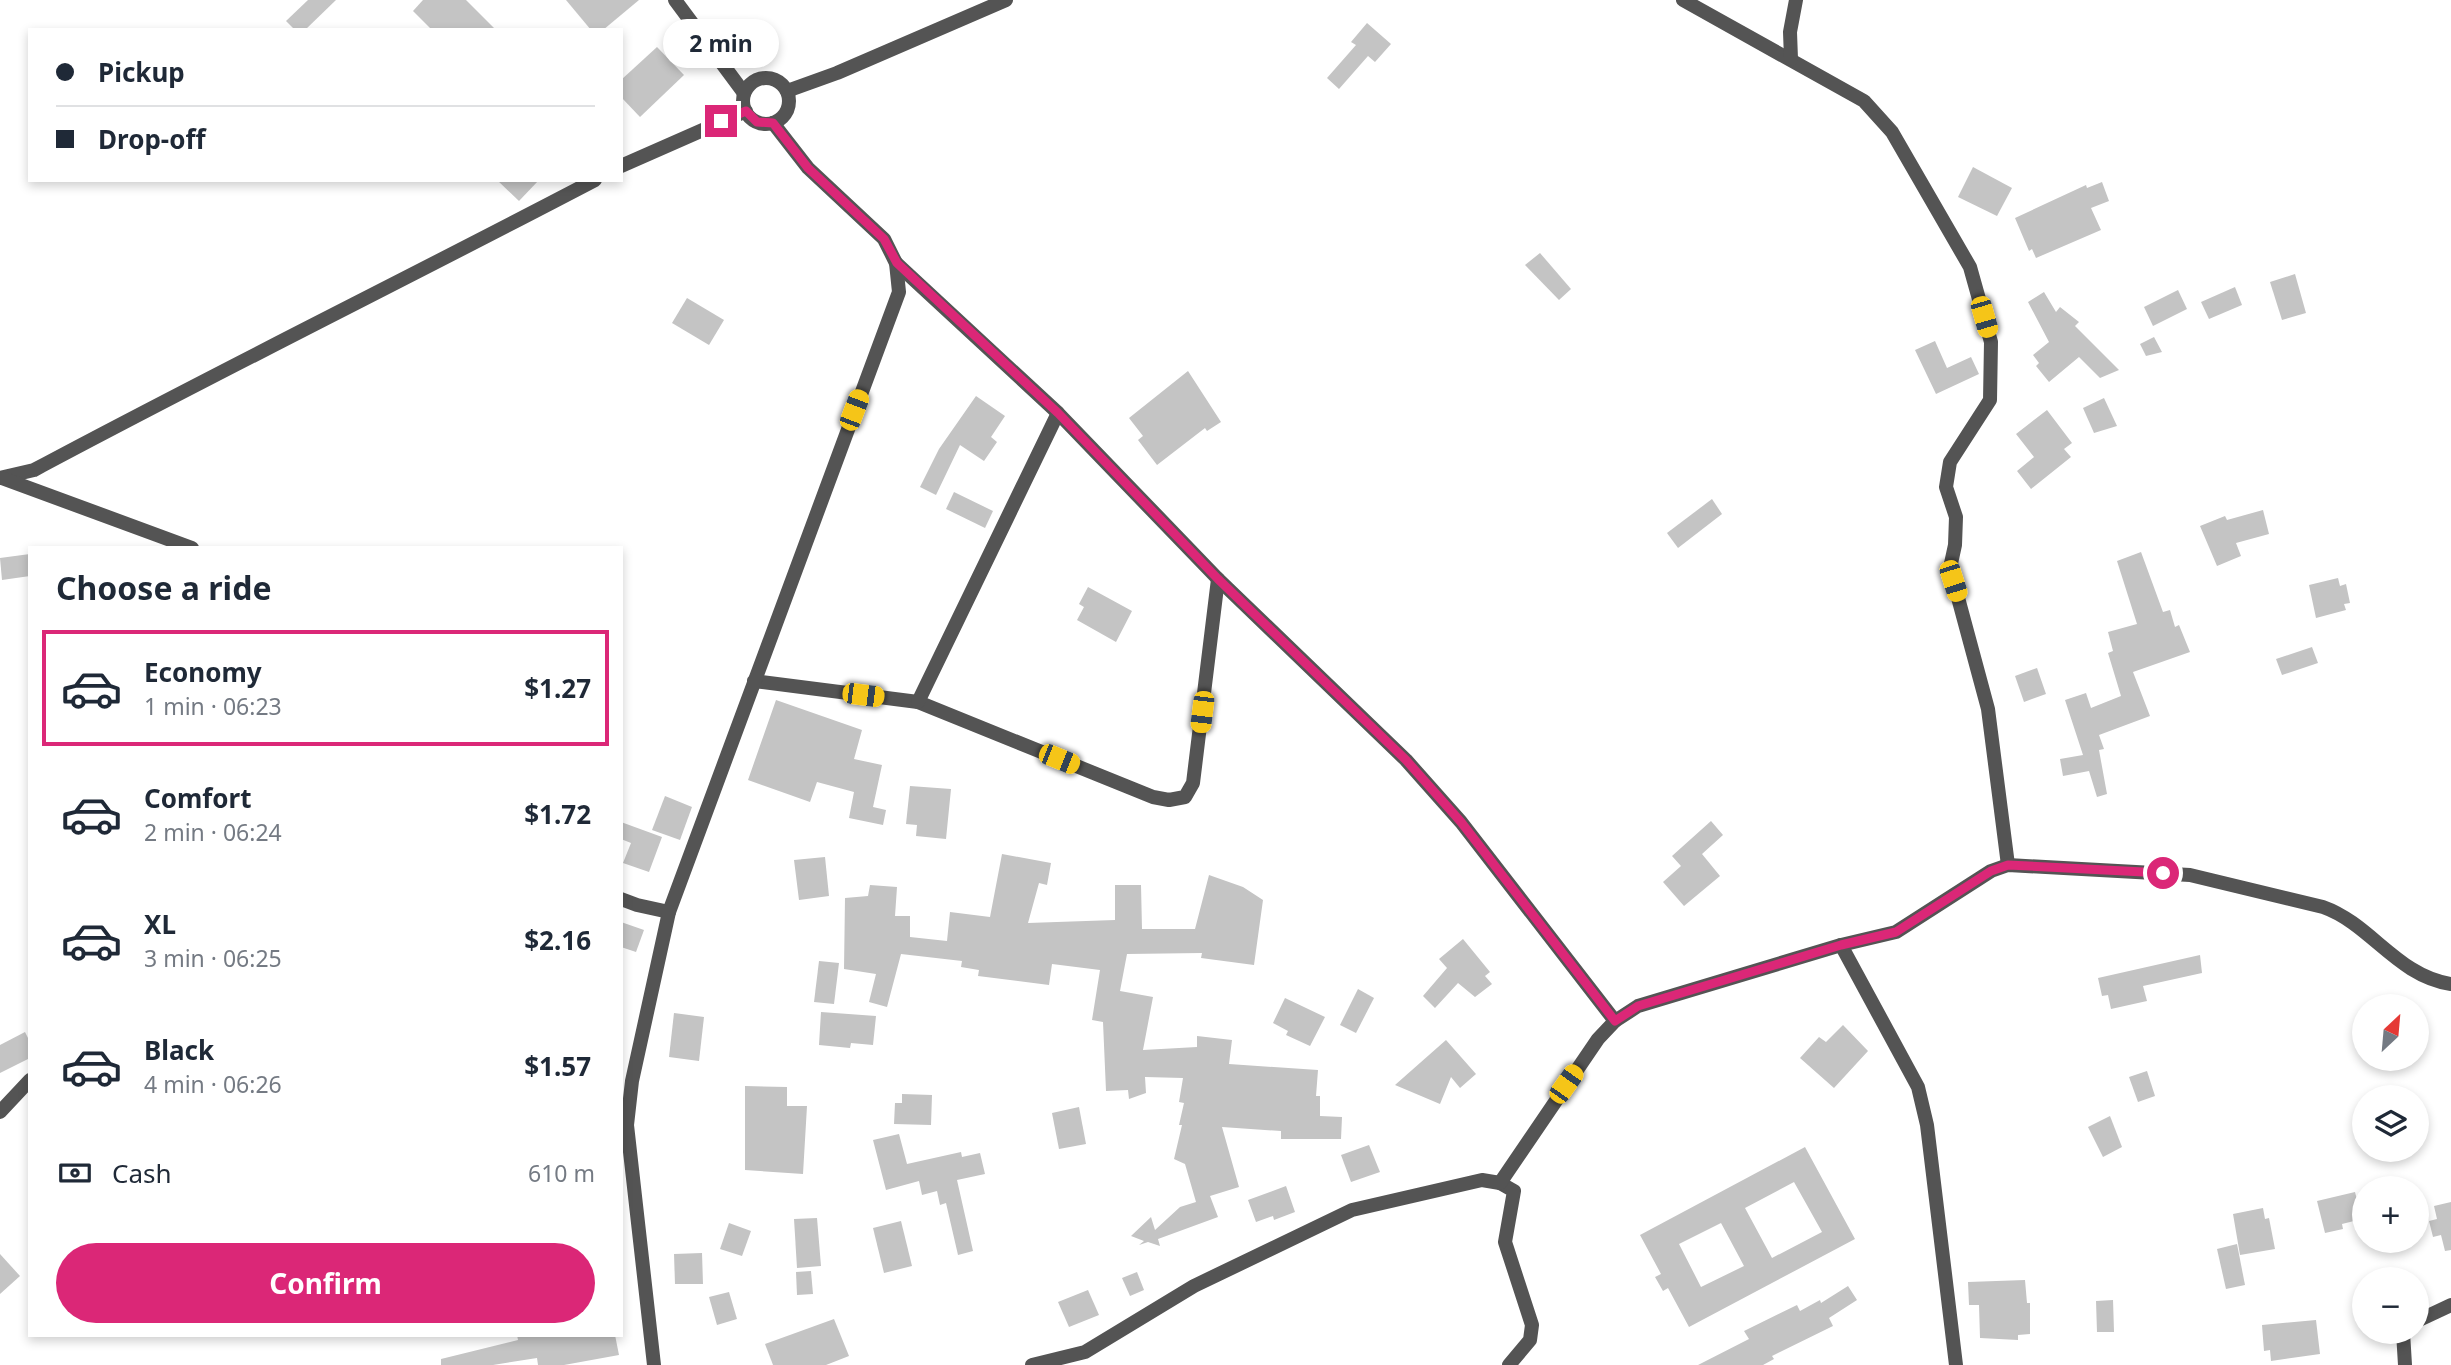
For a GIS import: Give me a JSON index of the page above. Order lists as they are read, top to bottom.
{
  "north": "top right",
  "page": {
    "bubble": "2 min",
    "banner": ["Pickup", "Drop-off"],
    "heading": "Choose a ride",
    "list": [
      {
        "name": "Economy",
        "note": "1 min · 06:23",
        "value": "$1.27"
      },
      {
        "name": "Comfort",
        "note": "2 min · 06:24",
        "value": "$1.72"
      },
      {
        "name": "XL",
        "note": "3 min · 06:25",
        "value": "$2.16"
      },
      {
        "name": "Black",
        "note": "4 min · 06:26",
        "value": "$1.57"
      }
    ],
    "map_buttons": ["+", "−"],
    "pay": ["Cash", "610 m"],
    "buttons": "Confirm"
  }
}
